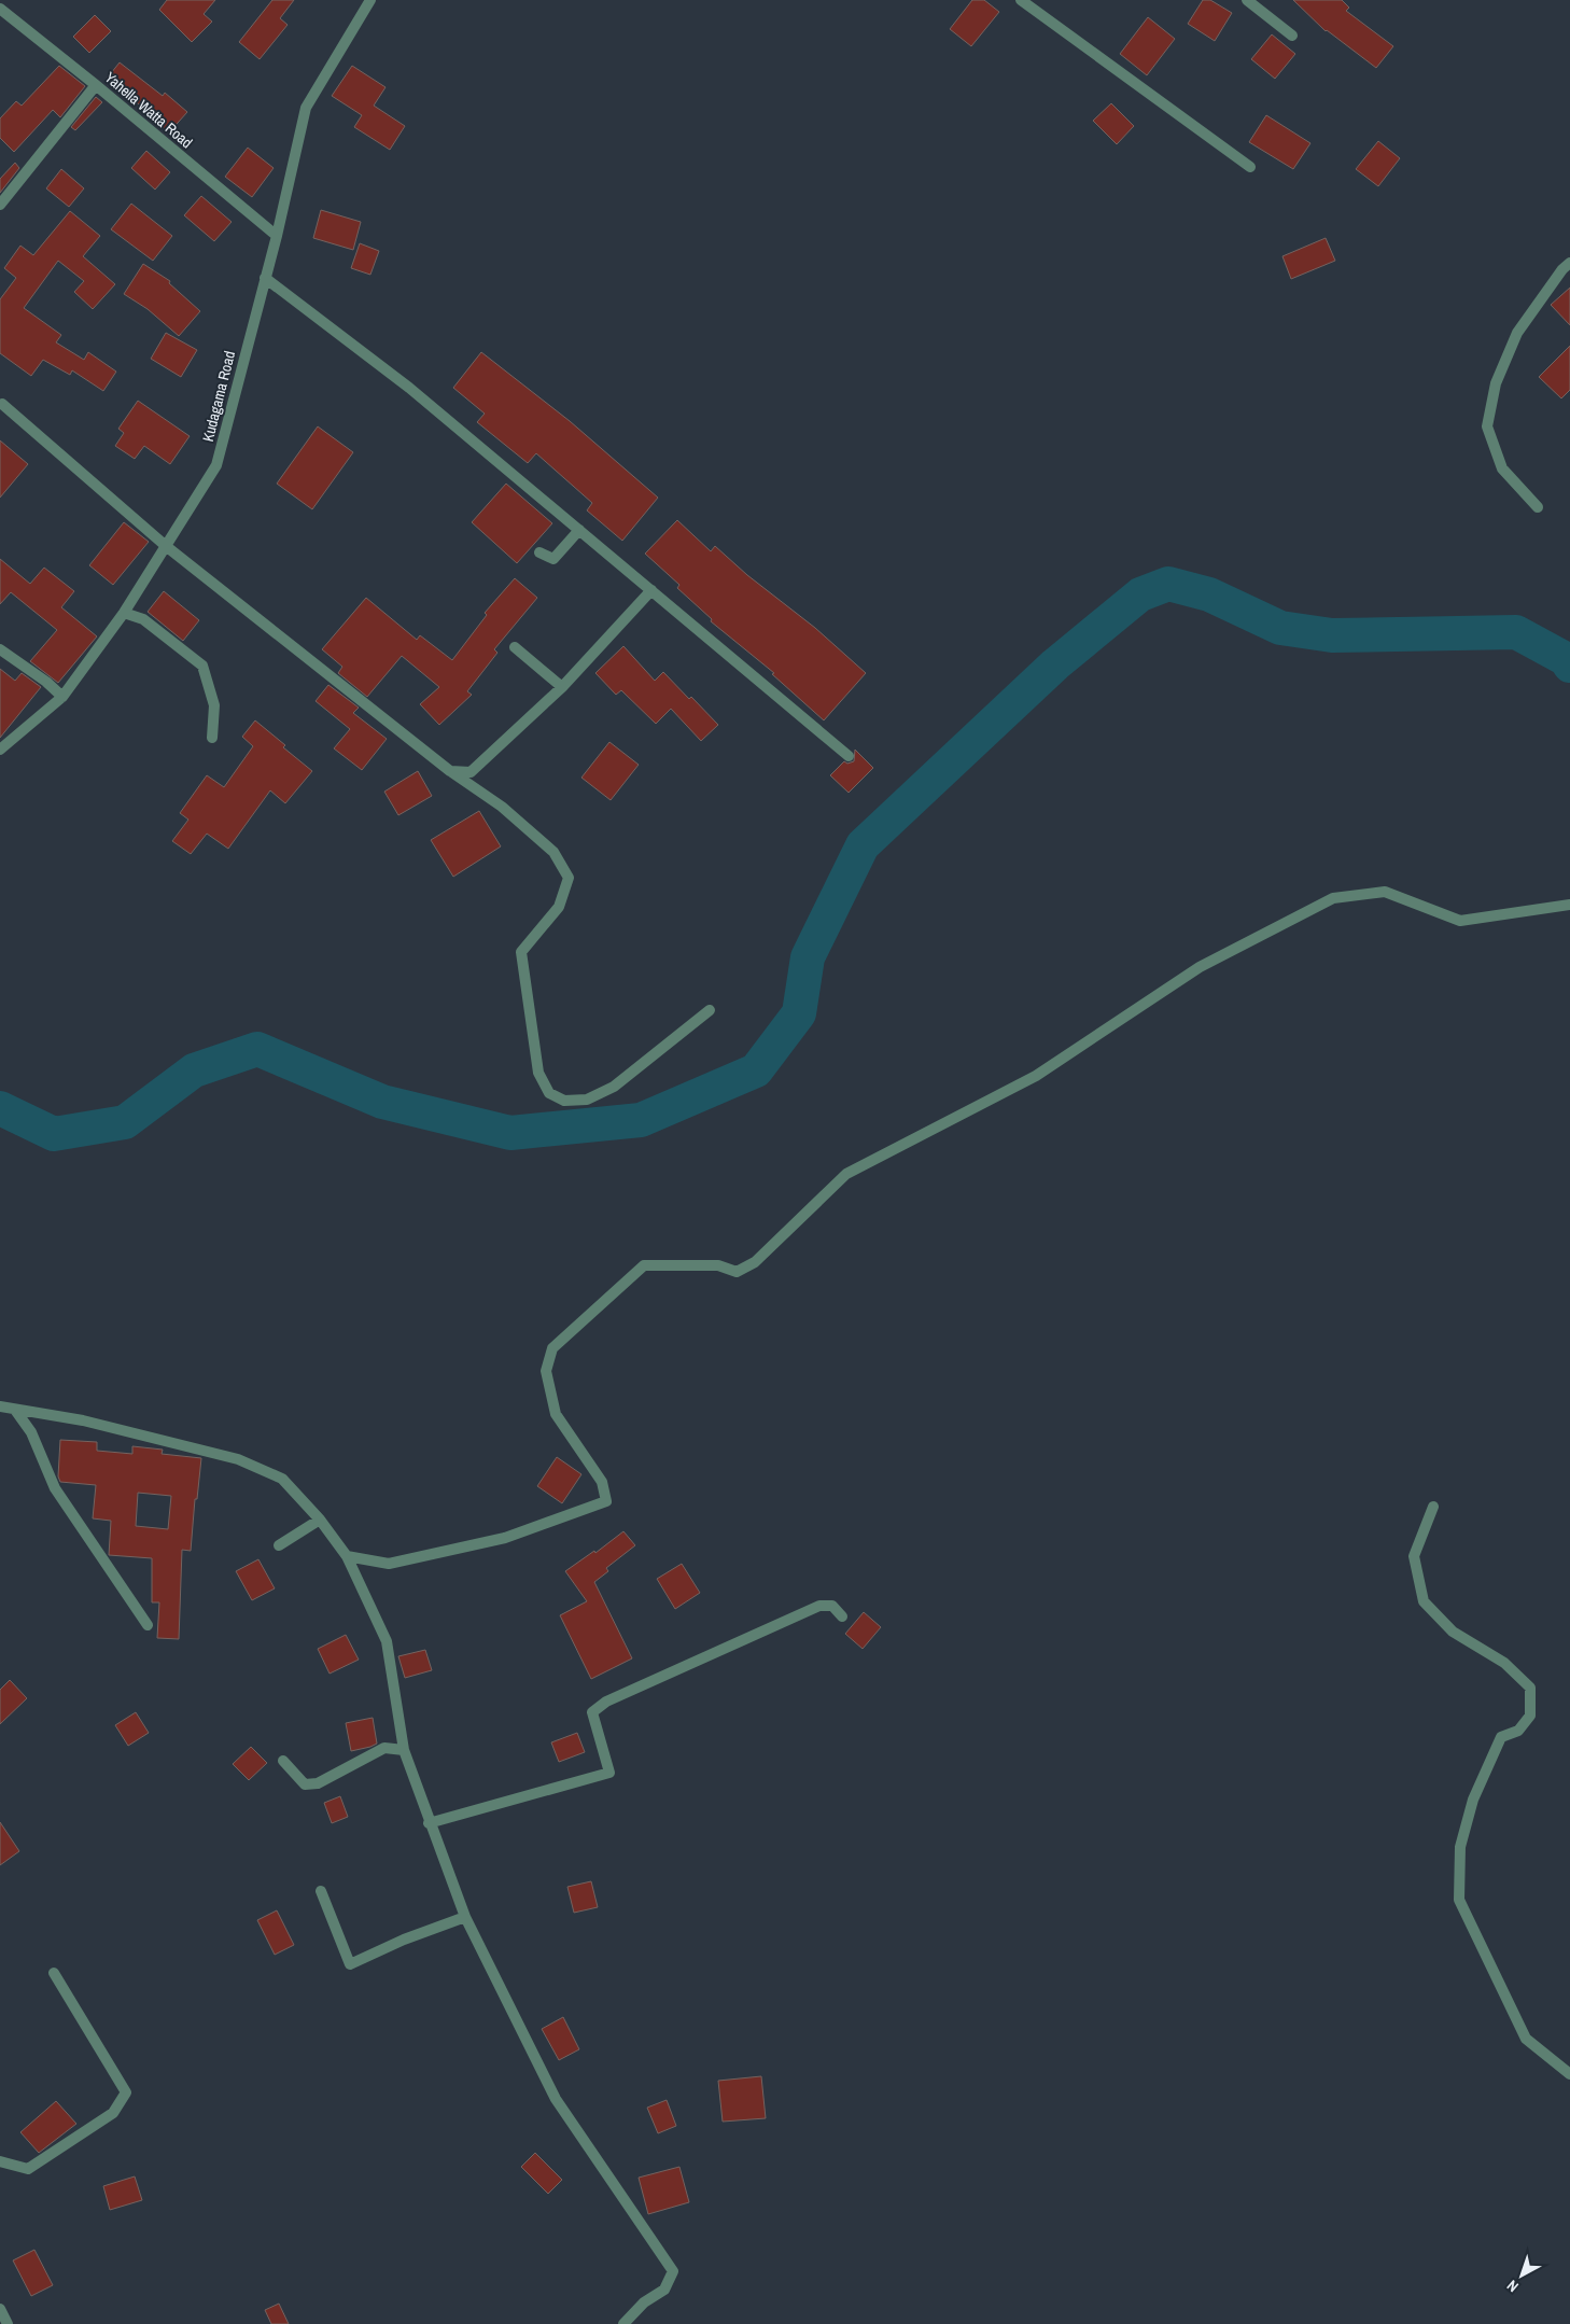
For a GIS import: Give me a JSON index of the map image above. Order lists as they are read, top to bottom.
{
  "streets": {
    "street": ["Yahella Watta Road", "Kudagama Road"]
  },
  "crossings": [
    ["Yahella Watta Road", "Kudagama Road"]
  ],
  "north": "bottom left"
}
